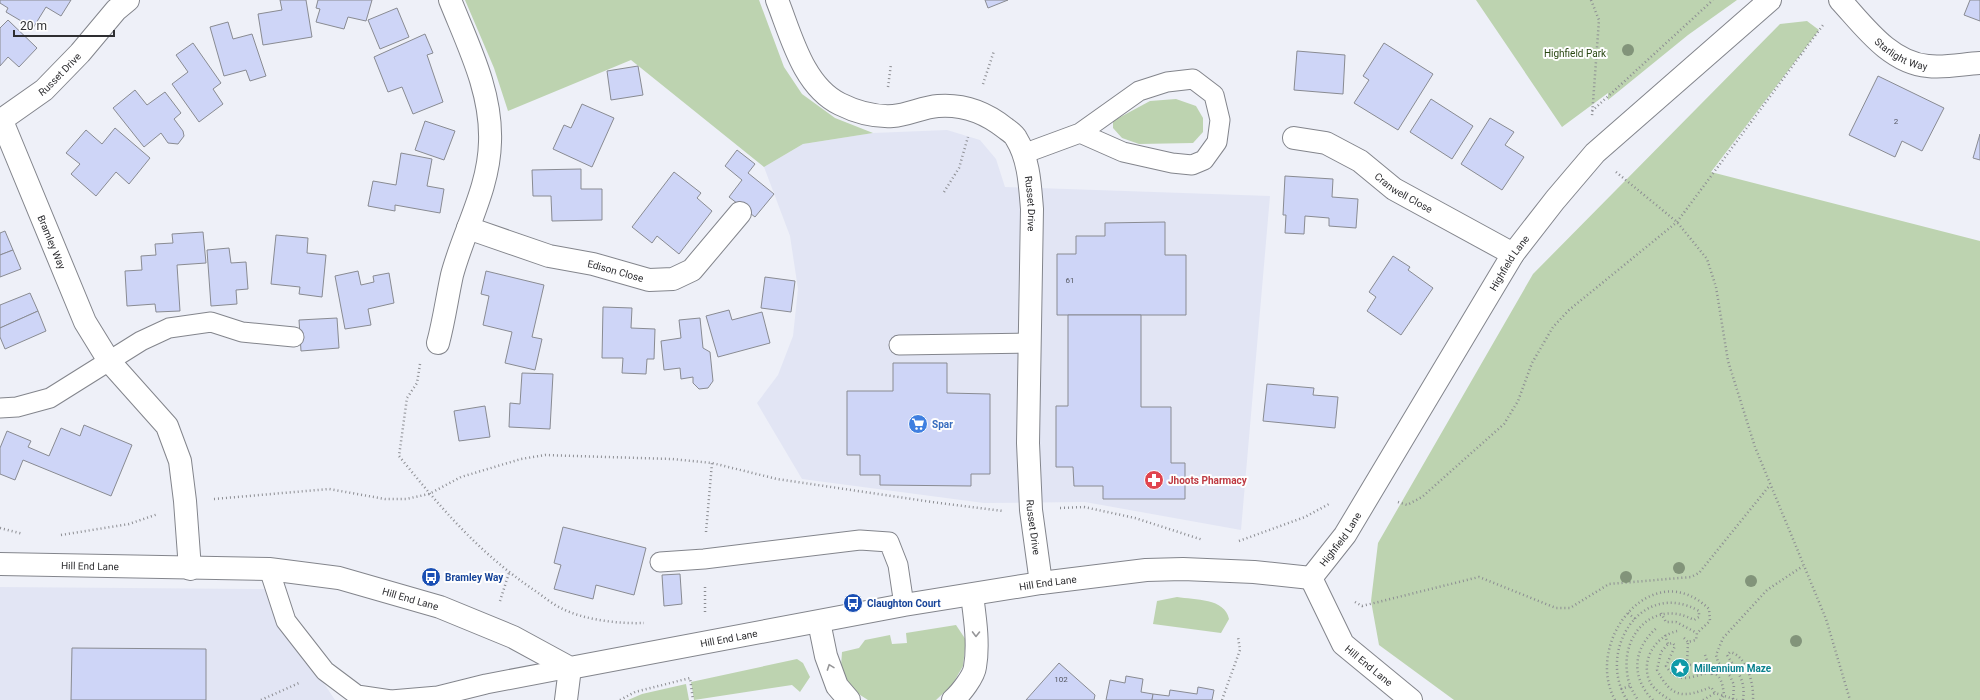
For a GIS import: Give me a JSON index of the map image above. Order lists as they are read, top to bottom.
{
  "streets": {
    "street": [
      "Starlight Way",
      "Russet Drive",
      "Cranwell Close",
      "Bramley Way",
      "Highfield Lane",
      "Edison Close",
      "Hill End Lane"
    ]
  },
  "crossings": [
    ["Russet Drive", "Bramley Way"],
    ["Russet Drive", "Hill End Lane"],
    ["Cranwell Close", "Highfield Lane"],
    ["Bramley Way", "Hill End Lane"],
    ["Highfield Lane", "Hill End Lane"]
  ],
  "parks": ["Highfield Park"],
  "places": {
    "supermarket": ["Spar"],
    "pharmacy": ["Jhoots Pharmacy"],
    "bus stop": ["Bramley Way", "Claughton Court"],
    "place": ["Millennium Maze"]
  },
  "house_numbers": ["2", "61", "102"],
  "scale_bar": "20 m"
}
